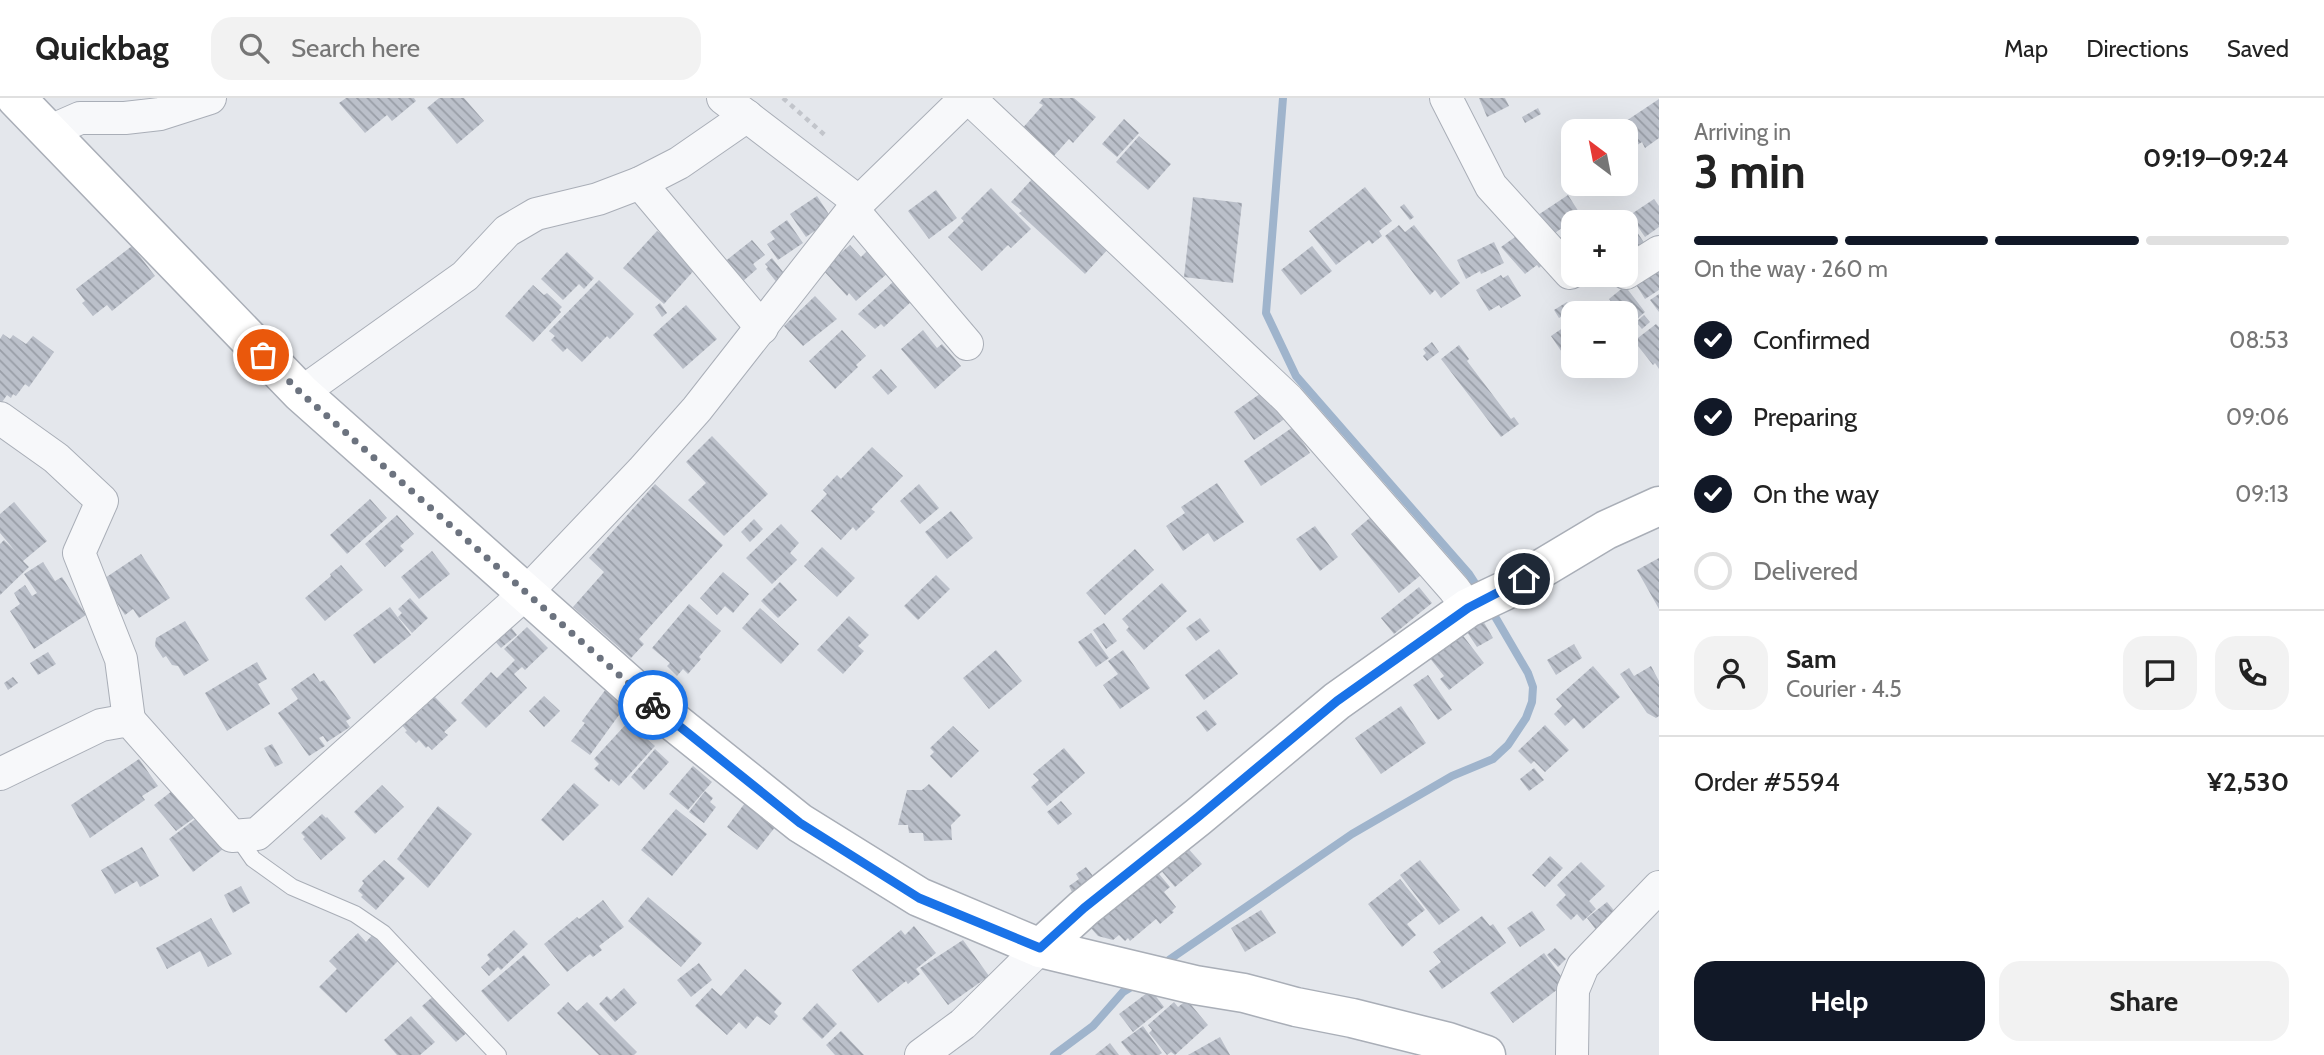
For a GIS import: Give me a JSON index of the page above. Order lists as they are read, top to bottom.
{
  "north": "top left",
  "page": {
    "header": "Quickbag",
    "search": "Search here",
    "nav": ["Map", "Directions", "Saved"],
    "heading": ["3 min", "Arriving in", "09:19–09:24"],
    "panel": [
      "Sam",
      "Courier · 4.5",
      "Order #5594",
      "¥2,530"
    ],
    "map_buttons": ["+", "−"],
    "bar": "On the way · 260 m",
    "list": [
      ["Confirmed", "08:53"],
      ["Preparing", "09:06"],
      ["On the way", "09:13"],
      "Delivered"
    ],
    "buttons": ["Help", "Share"]
  }
}
